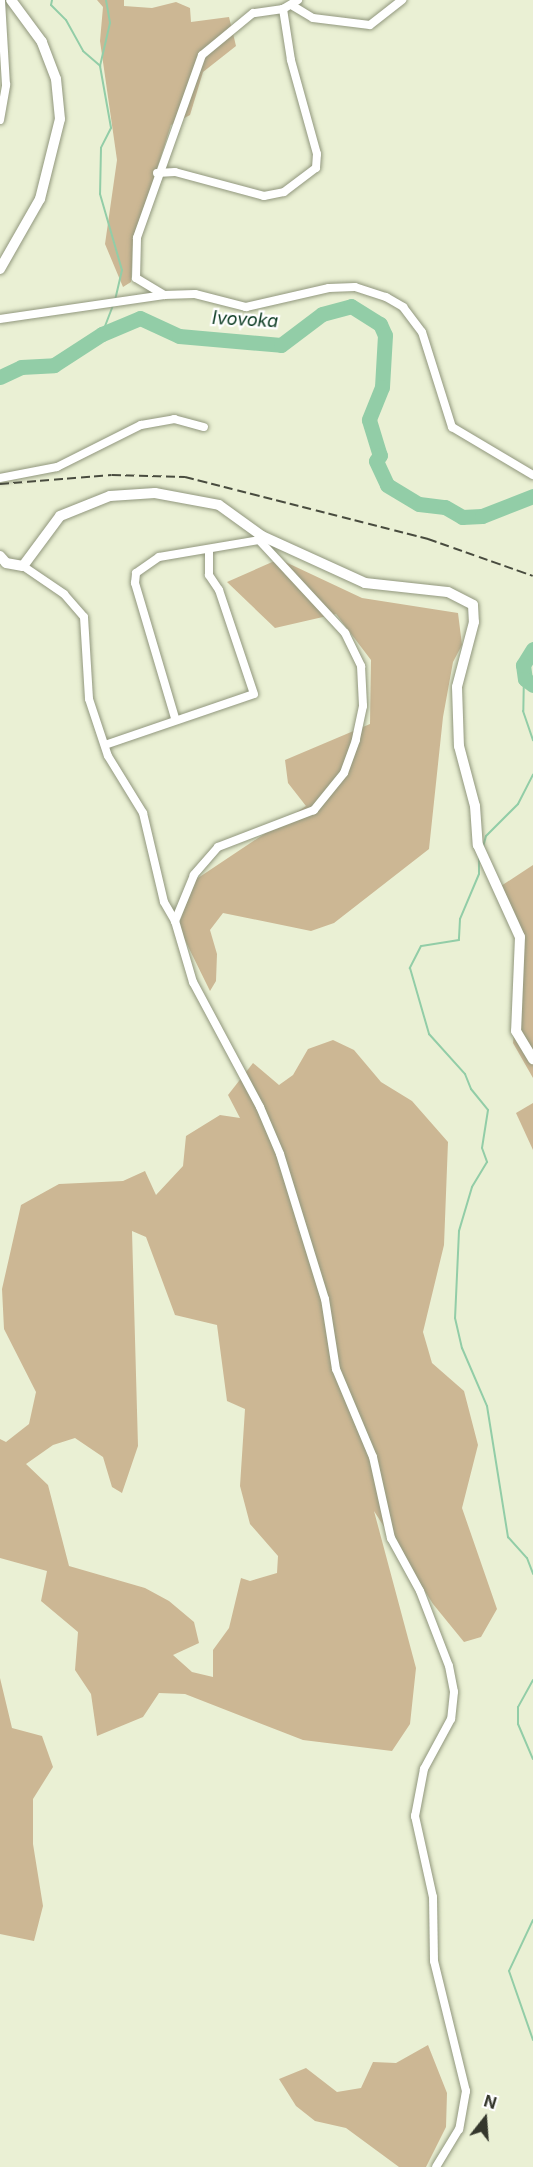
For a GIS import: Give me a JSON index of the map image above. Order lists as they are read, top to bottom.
{
  "water": ["Ivovoka"],
  "north": "top"
}
